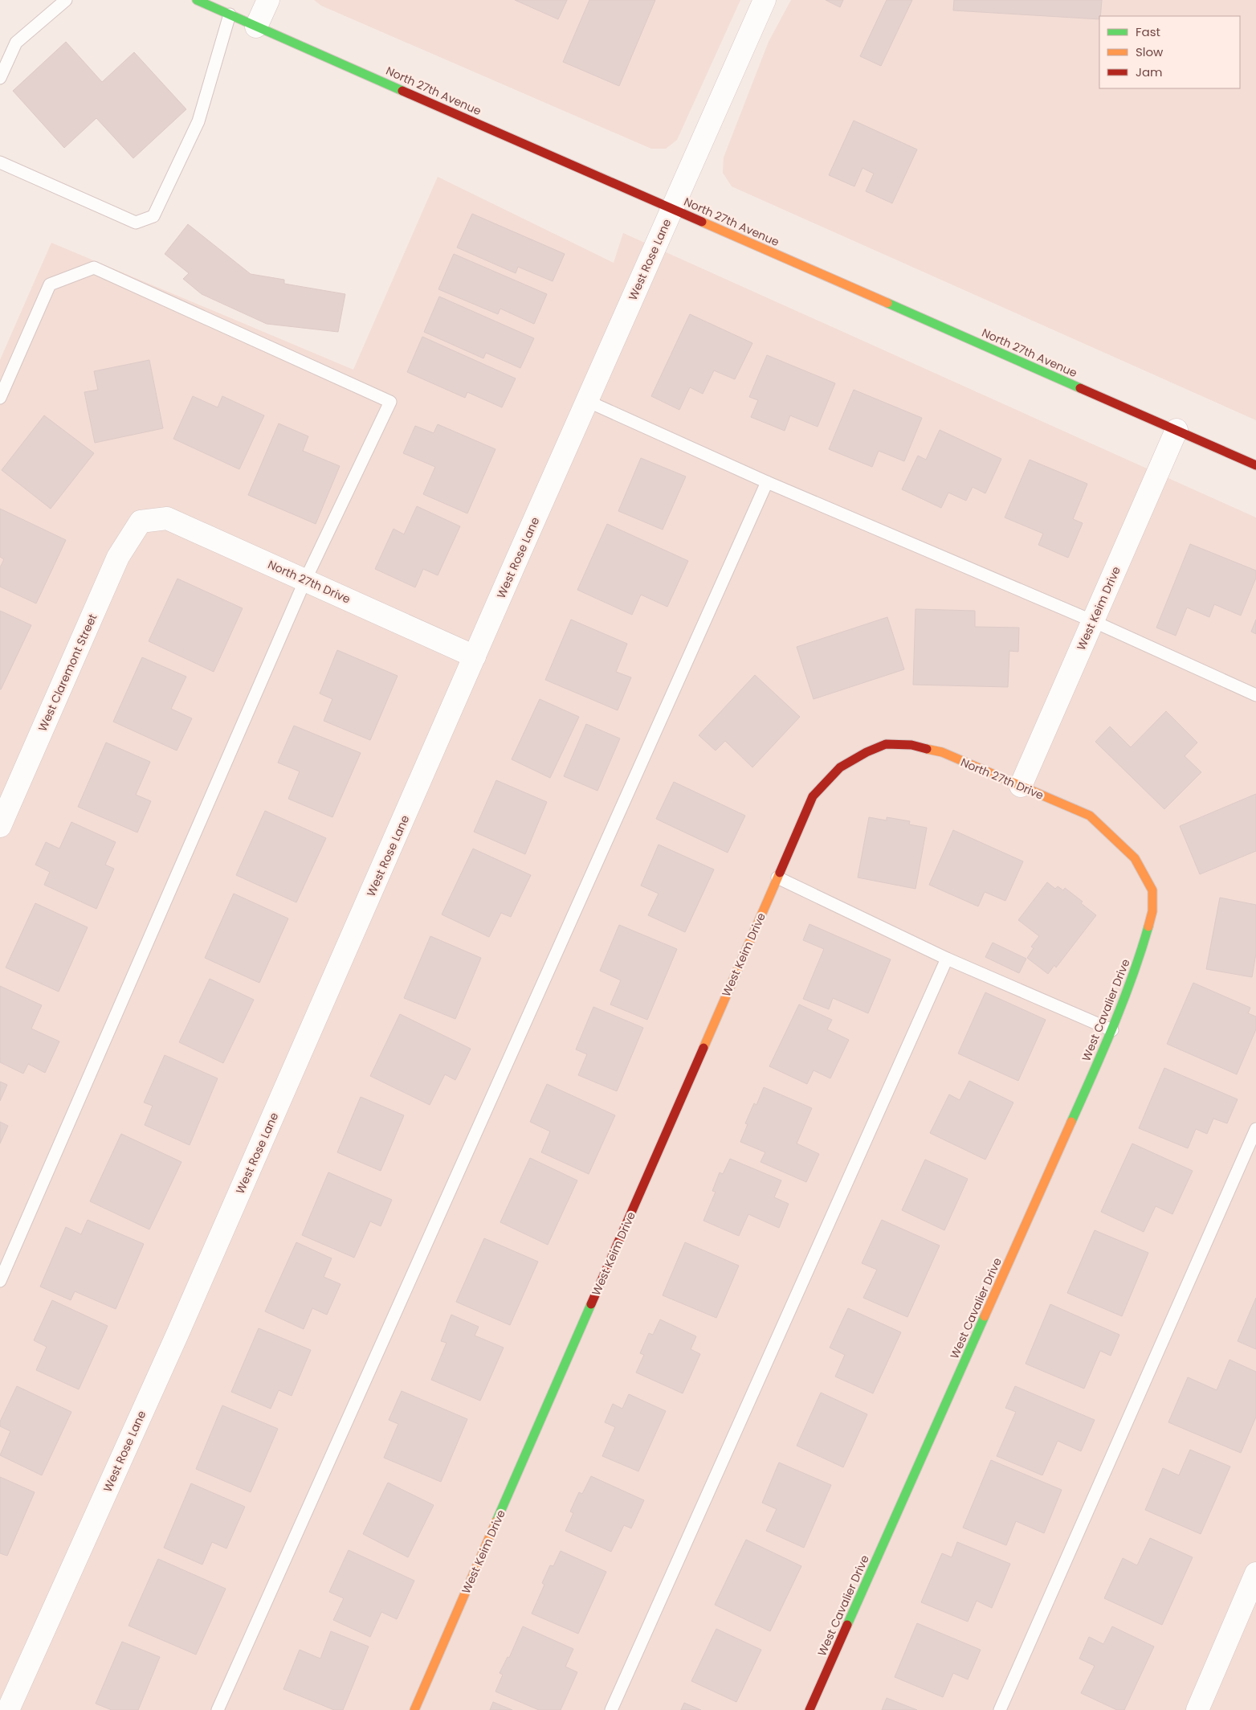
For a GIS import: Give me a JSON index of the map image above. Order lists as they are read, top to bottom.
{
  "streets": {
    "street": [
      "North 27th Avenue",
      "West Rose Lane",
      "North 27th Drive",
      "West Keim Drive",
      "West Claremont Street",
      "West Cavalier Drive"
    ]
  },
  "crossings": [
    ["North 27th Avenue", "West Rose Lane"],
    ["North 27th Avenue", "West Keim Drive"],
    ["West Rose Lane", "North 27th Drive"],
    ["North 27th Drive", "West Keim Drive"],
    ["North 27th Drive", "West Claremont Street"],
    ["North 27th Drive", "West Cavalier Drive"]
  ],
  "legend": ["Fast", "Slow", "Jam"]
}
